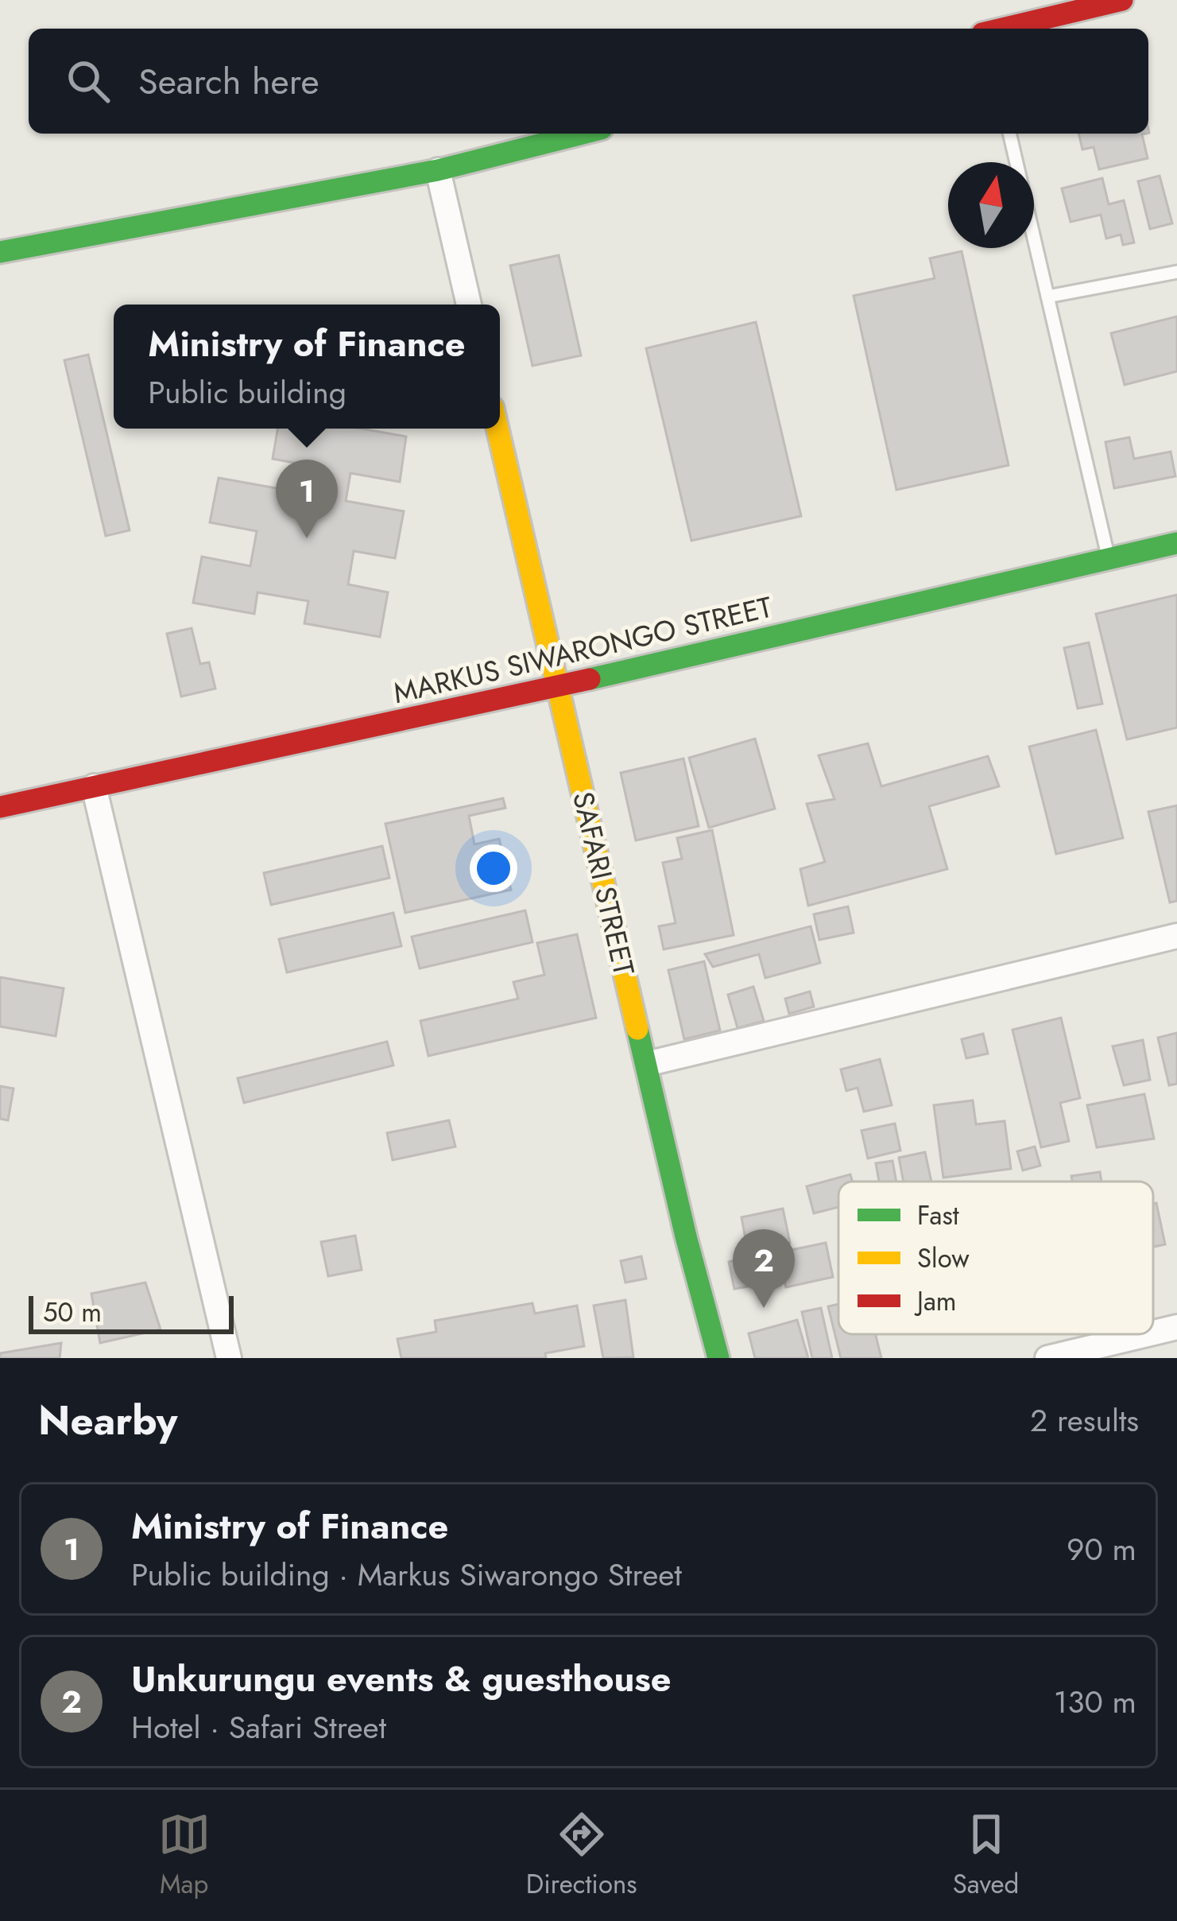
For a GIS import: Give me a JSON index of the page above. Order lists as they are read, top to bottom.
{
  "streets": {
    "street": ["MARKUS SIWARONGO STREET", "SAFARI STREET"]
  },
  "crossings": [
    ["MARKUS SIWARONGO STREET", "SAFARI STREET"]
  ],
  "legend": ["Fast", "Slow", "Jam"],
  "scale_bar": "50 m",
  "north": "top",
  "page": {
    "search": "Search here",
    "popup": ["Ministry of Finance", "Public building"],
    "pins": ["1", "2"],
    "scale": "50 m",
    "heading": ["Nearby", "2 results"],
    "list": [
      {
        "mark": "1",
        "name": "Ministry of Finance",
        "note": "Public building · Markus Siwarongo Street",
        "value": "90 m"
      },
      {
        "mark": "2",
        "name": "Unkurungu events & guesthouse",
        "note": "Hotel · Safari Street",
        "value": "130 m"
      }
    ],
    "nav": ["Map", "Directions", "Saved"]
  }
}
